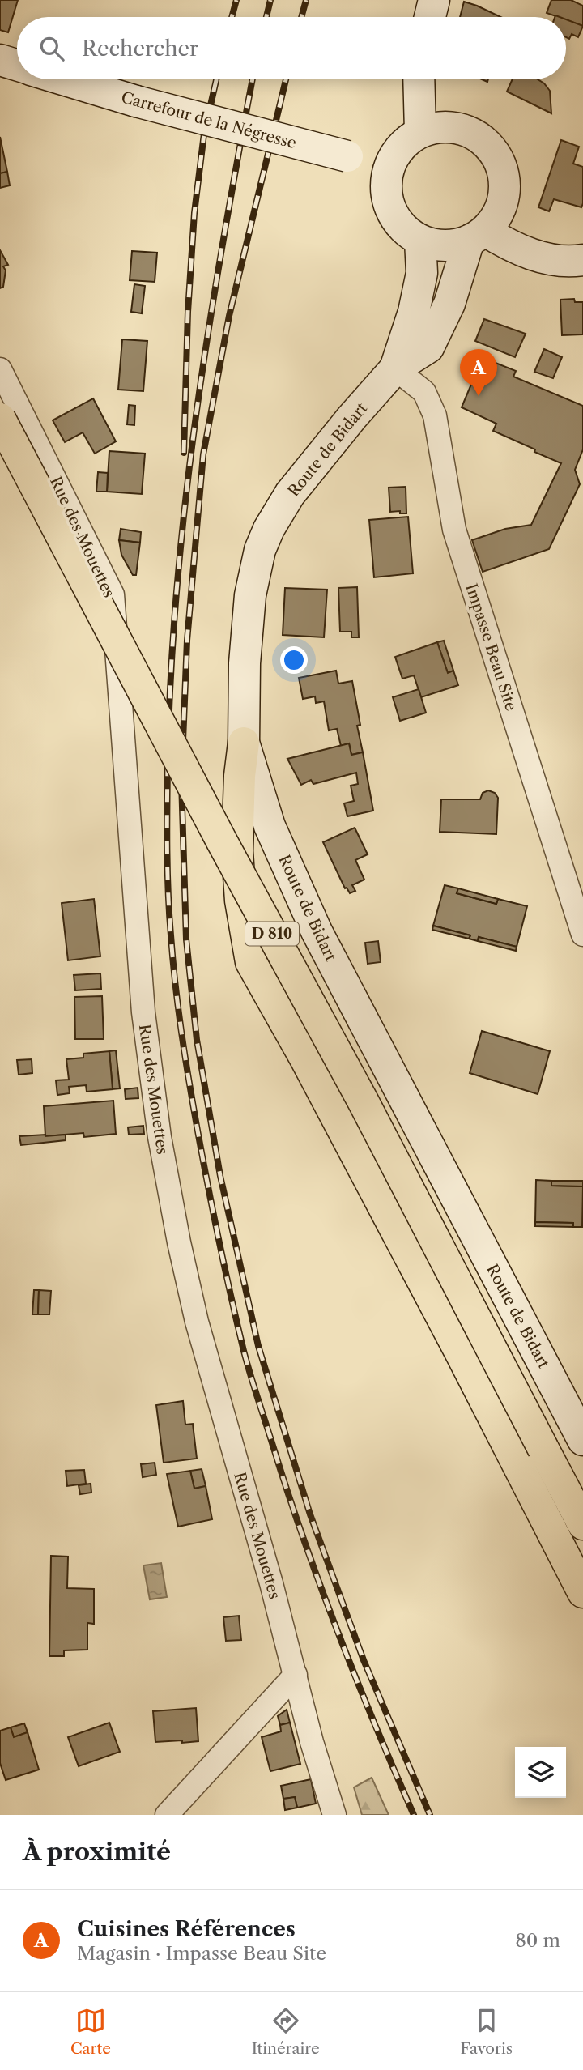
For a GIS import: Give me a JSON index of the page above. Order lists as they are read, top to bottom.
{
  "streets": {
    "main road": ["Carrefour de la Négresse", "Route de Bidart", "D 810"],
    "street": ["Rue des Mouettes", "Impasse Beau Site"]
  },
  "crossings": [
    ["Carrefour de la Négresse", "Route de Bidart"],
    ["Route de Bidart", "Impasse Beau Site"]
  ],
  "page": {
    "search": "Rechercher",
    "pins": "A",
    "heading": "À proximité",
    "list": [
      {
        "mark": "A",
        "name": "Cuisines Références",
        "note": "Magasin · Impasse Beau Site",
        "value": "80 m"
      }
    ],
    "nav": ["Carte", "Itinéraire", "Favoris"]
  }
}
